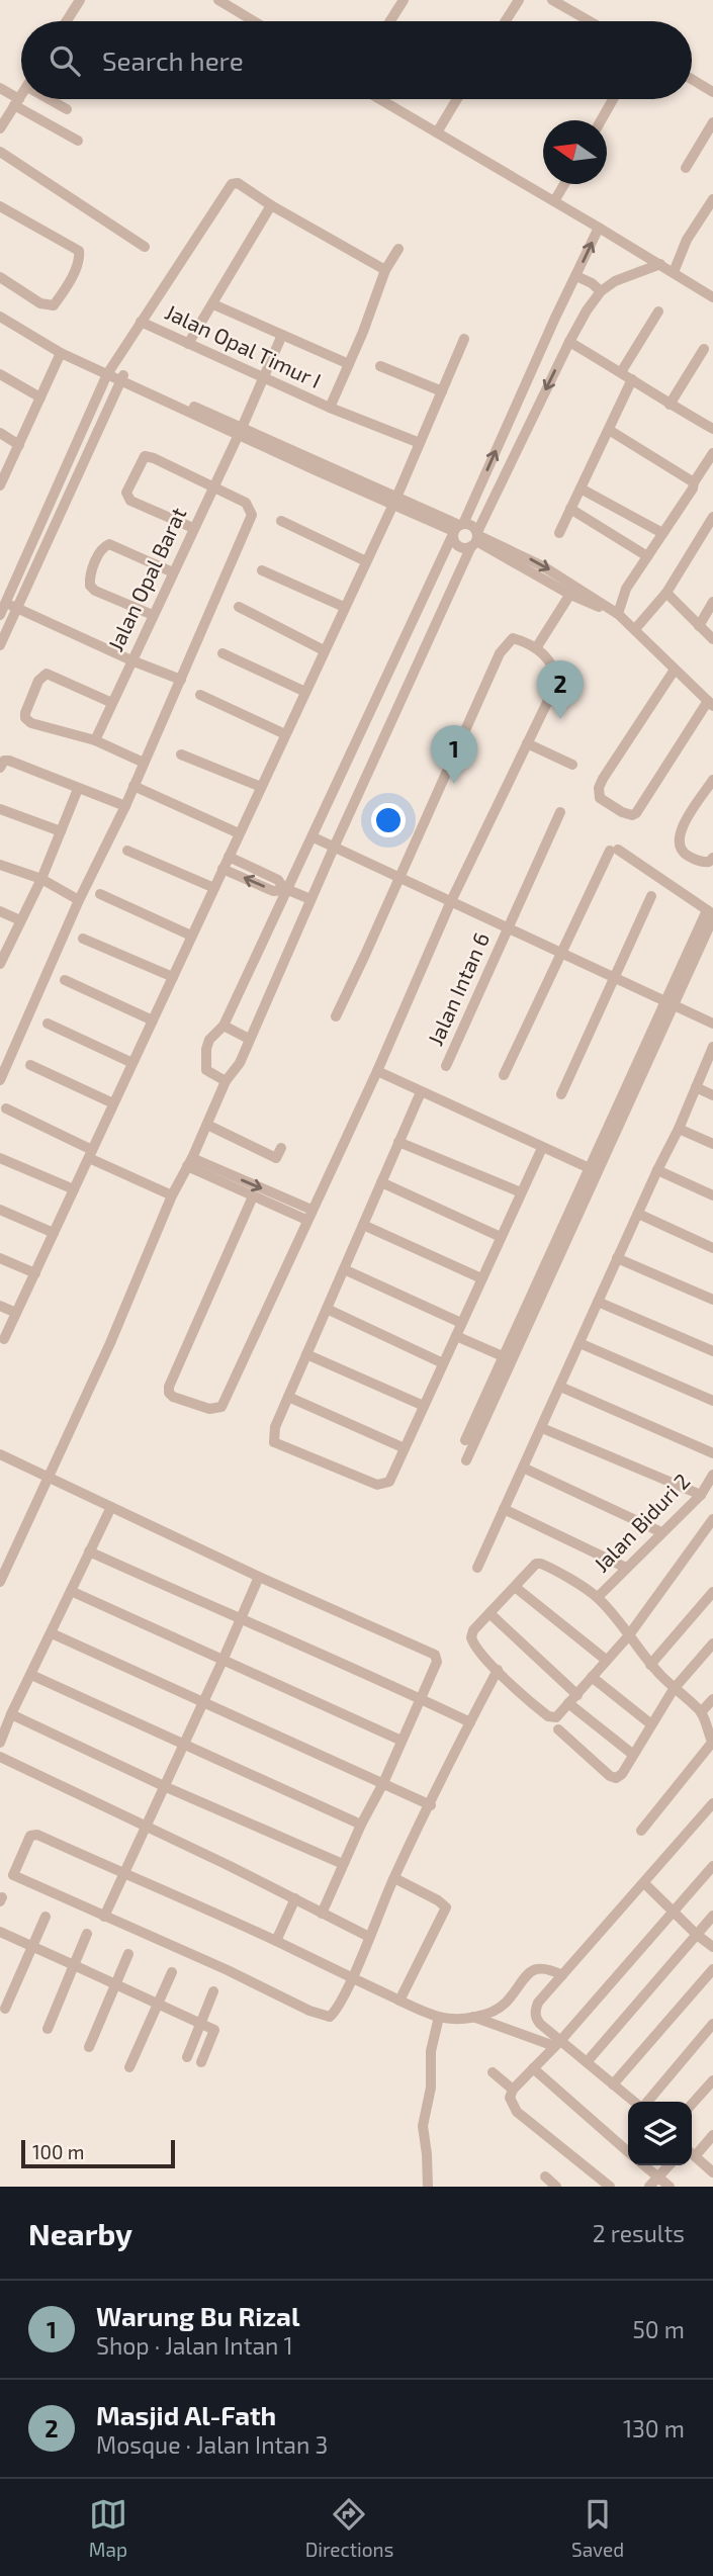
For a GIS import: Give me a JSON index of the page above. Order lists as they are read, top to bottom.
{
  "streets": {
    "street": [
      "Jalan Opal Timur I",
      "Jalan Opal Barat",
      "Jalan Intan 6",
      "Jalan Biduri 2"
    ]
  },
  "crossings": [
    ["Jalan Opal Timur I", "Jalan Opal Barat"]
  ],
  "scale_bar": "100 m",
  "north": "left",
  "page": {
    "search": "Search here",
    "pins": ["2", "1"],
    "scale": "100 m",
    "heading": ["Nearby", "2 results"],
    "list": [
      {
        "mark": "1",
        "name": "Warung Bu Rizal",
        "note": "Shop · Jalan Intan 1",
        "value": "50 m"
      },
      {
        "mark": "2",
        "name": "Masjid Al-Fath",
        "note": "Mosque · Jalan Intan 3",
        "value": "130 m"
      }
    ],
    "nav": ["Map", "Directions", "Saved"]
  }
}
